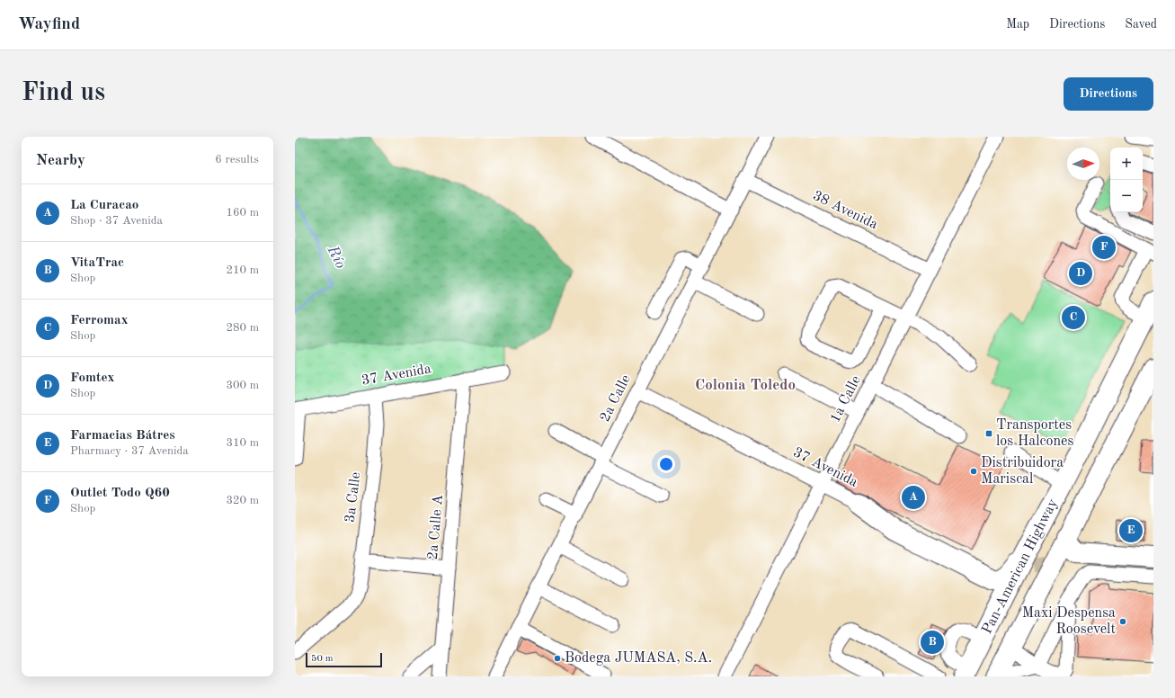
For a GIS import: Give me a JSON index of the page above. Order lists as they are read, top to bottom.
{
  "streets": {
    "highway": ["Pan-American Highway"],
    "street": [
      "38 Avenida",
      "37 Avenida",
      "2a Calle",
      "1a Calle",
      "3a Calle",
      "2a Calle A"
    ]
  },
  "crossings": [
    ["38 Avenida", "2a Calle"],
    ["38 Avenida", "1a Calle"],
    ["37 Avenida", "2a Calle"],
    ["37 Avenida", "1a Calle"],
    ["37 Avenida", "3a Calle"],
    ["37 Avenida", "2a Calle A"]
  ],
  "districts": ["Colonia Toledo"],
  "water": ["Río"],
  "places": {
    "transit": ["Transportes los Halcones"],
    "other": ["Distribuidora Mariscal", "Maxi Despensa Roosevelt", "Bodega JUMASA, S.A."]
  },
  "scale_bar": "50 m",
  "north": "right",
  "page": {
    "header": "Wayfind",
    "nav": ["Map", "Directions", "Saved"],
    "buttons": "Directions",
    "title": "Find us",
    "heading": ["Nearby", "6 results"],
    "map_buttons": ["+", "−"],
    "list": [
      {
        "mark": "A",
        "name": "La Curacao",
        "note": "Shop · 37 Avenida",
        "value": "160 m"
      },
      {
        "mark": "B",
        "name": "VitaTrac",
        "note": "Shop",
        "value": "210 m"
      },
      {
        "mark": "C",
        "name": "Ferromax",
        "note": "Shop",
        "value": "280 m"
      },
      {
        "mark": "D",
        "name": "Fomtex",
        "note": "Shop",
        "value": "300 m"
      },
      {
        "mark": "E",
        "name": "Farmacias Bátres",
        "note": "Pharmacy · 37 Avenida",
        "value": "310 m"
      },
      {
        "mark": "F",
        "name": "Outlet Todo Q60",
        "note": "Shop",
        "value": "320 m"
      }
    ],
    "pins": [
      "F",
      "D",
      "C",
      "A",
      "E",
      "B"
    ],
    "scale": "50 m"
  }
}
